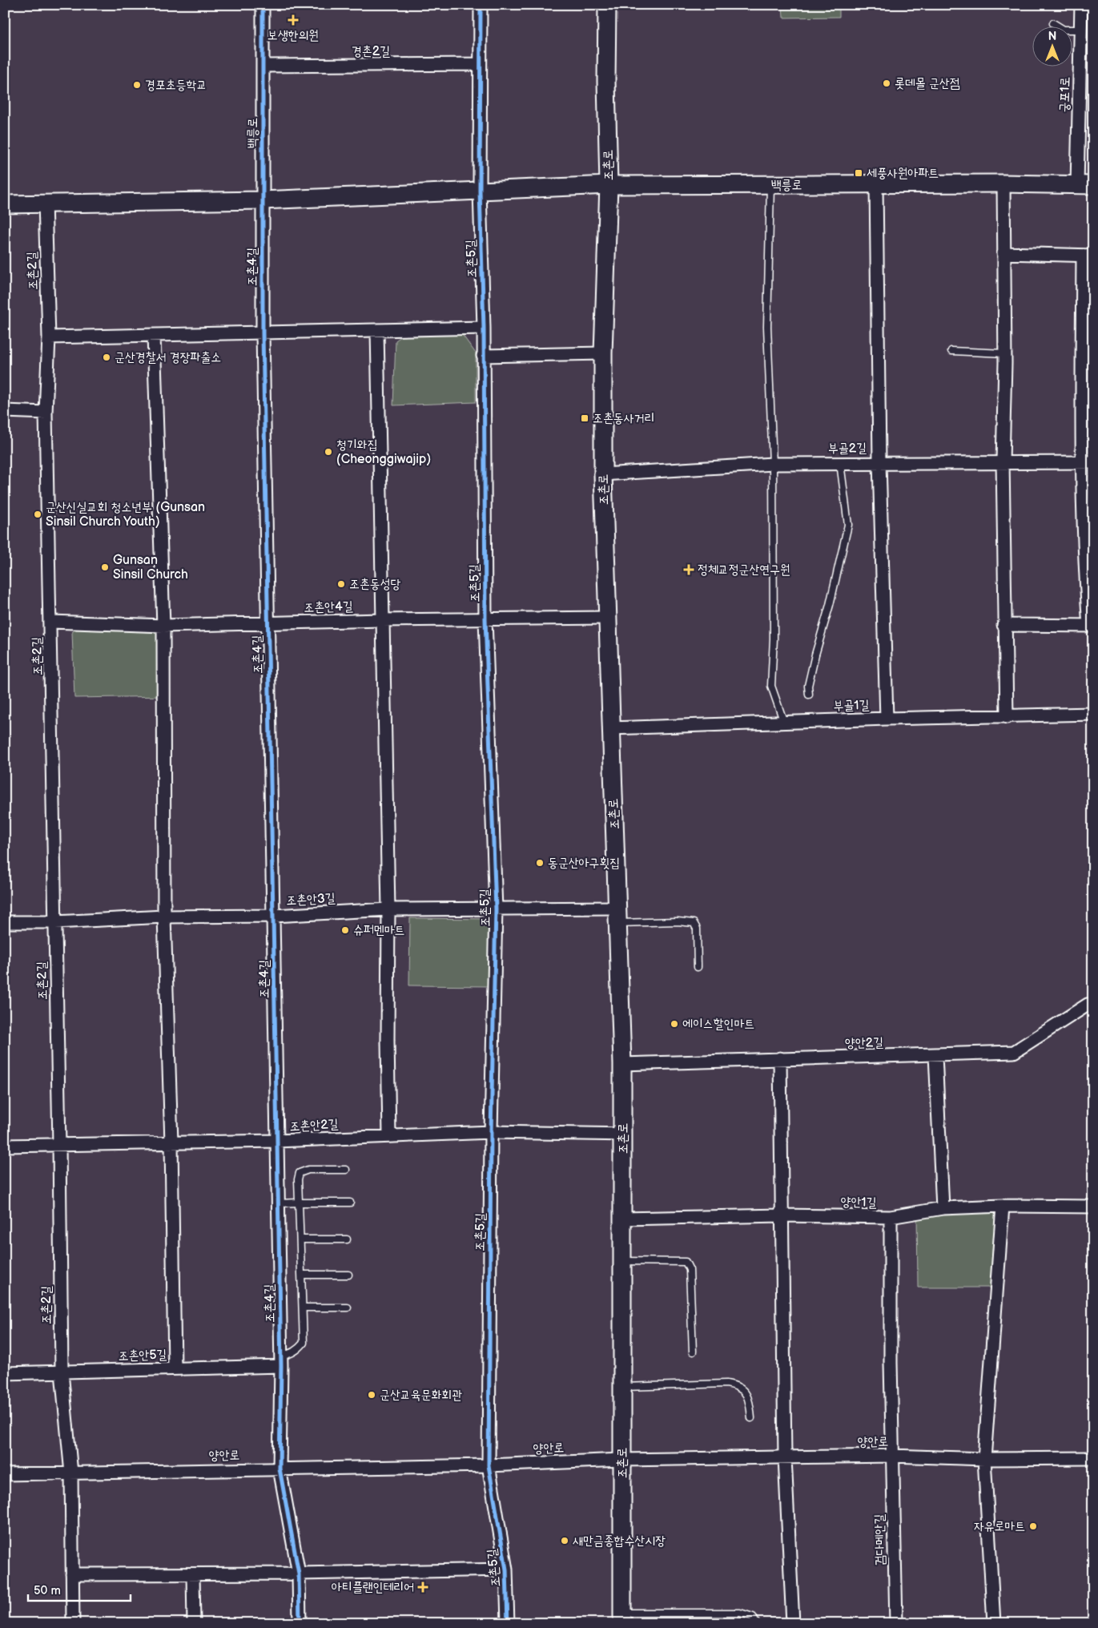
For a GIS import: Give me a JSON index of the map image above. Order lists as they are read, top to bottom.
{
  "streets": {
    "street": [
      "경촌2길",
      "궁포1로",
      "백릉로",
      "조촌로",
      "조촌5길",
      "조촌4길",
      "조촌2길",
      "부골2길",
      "조촌안4길",
      "부골1길",
      "조촌안3길",
      "양안2길",
      "조촌안2길",
      "양안1길",
      "조촌안5길",
      "양안로",
      "검다메안길"
    ]
  },
  "crossings": [
    ["경촌2길", "백릉로"],
    ["궁포1로", "백릉로"],
    ["백릉로", "조촌로"],
    ["백릉로", "조촌5길"],
    ["백릉로", "조촌4길"],
    ["백릉로", "조촌2길"],
    ["조촌로", "부골2길"],
    ["조촌로", "조촌안4길"],
    ["조촌로", "부골1길"],
    ["조촌로", "조촌안3길"],
    ["조촌로", "양안2길"],
    ["조촌로", "조촌안2길"],
    ["조촌로", "양안1길"],
    ["조촌로", "양안로"],
    ["조촌5길", "조촌안4길"],
    ["조촌5길", "조촌안3길"],
    ["조촌5길", "조촌안2길"],
    ["조촌5길", "양안로"],
    ["조촌4길", "조촌안4길"],
    ["조촌4길", "조촌안3길"],
    ["조촌4길", "조촌안2길"],
    ["조촌4길", "조촌안5길"],
    ["조촌4길", "양안로"],
    ["조촌2길", "조촌안4길"],
    ["조촌2길", "조촌안3길"],
    ["조촌2길", "조촌안2길"],
    ["조촌2길", "조촌안5길"],
    ["조촌2길", "양안로"],
    ["양안1길", "검다메안길"],
    ["양안로", "검다메안길"]
  ],
  "places": {
    "health": ["보생한의원", "정체교정군산연구원", "아티플랜인테리어"],
    "other": [
      "롯데몰 군산점",
      "경포초등학교",
      "군산경찰서 경장파출소",
      "청기와집 (Cheonggiwajip)",
      "군산신실교회 청소년부 (Gunsan Sinsil Church Youth)",
      "Gunsan Sinsil Church",
      "조촌동성당",
      "동군산아구횟집",
      "슈퍼멘마트",
      "에이스할인마트",
      "군산교육문화회관",
      "자유로마트",
      "새만금종합수산시장"
    ],
    "transit": ["세풍사원아파트", "조촌동사거리"]
  },
  "scale_bar": "50 m",
  "north": "top"
}
